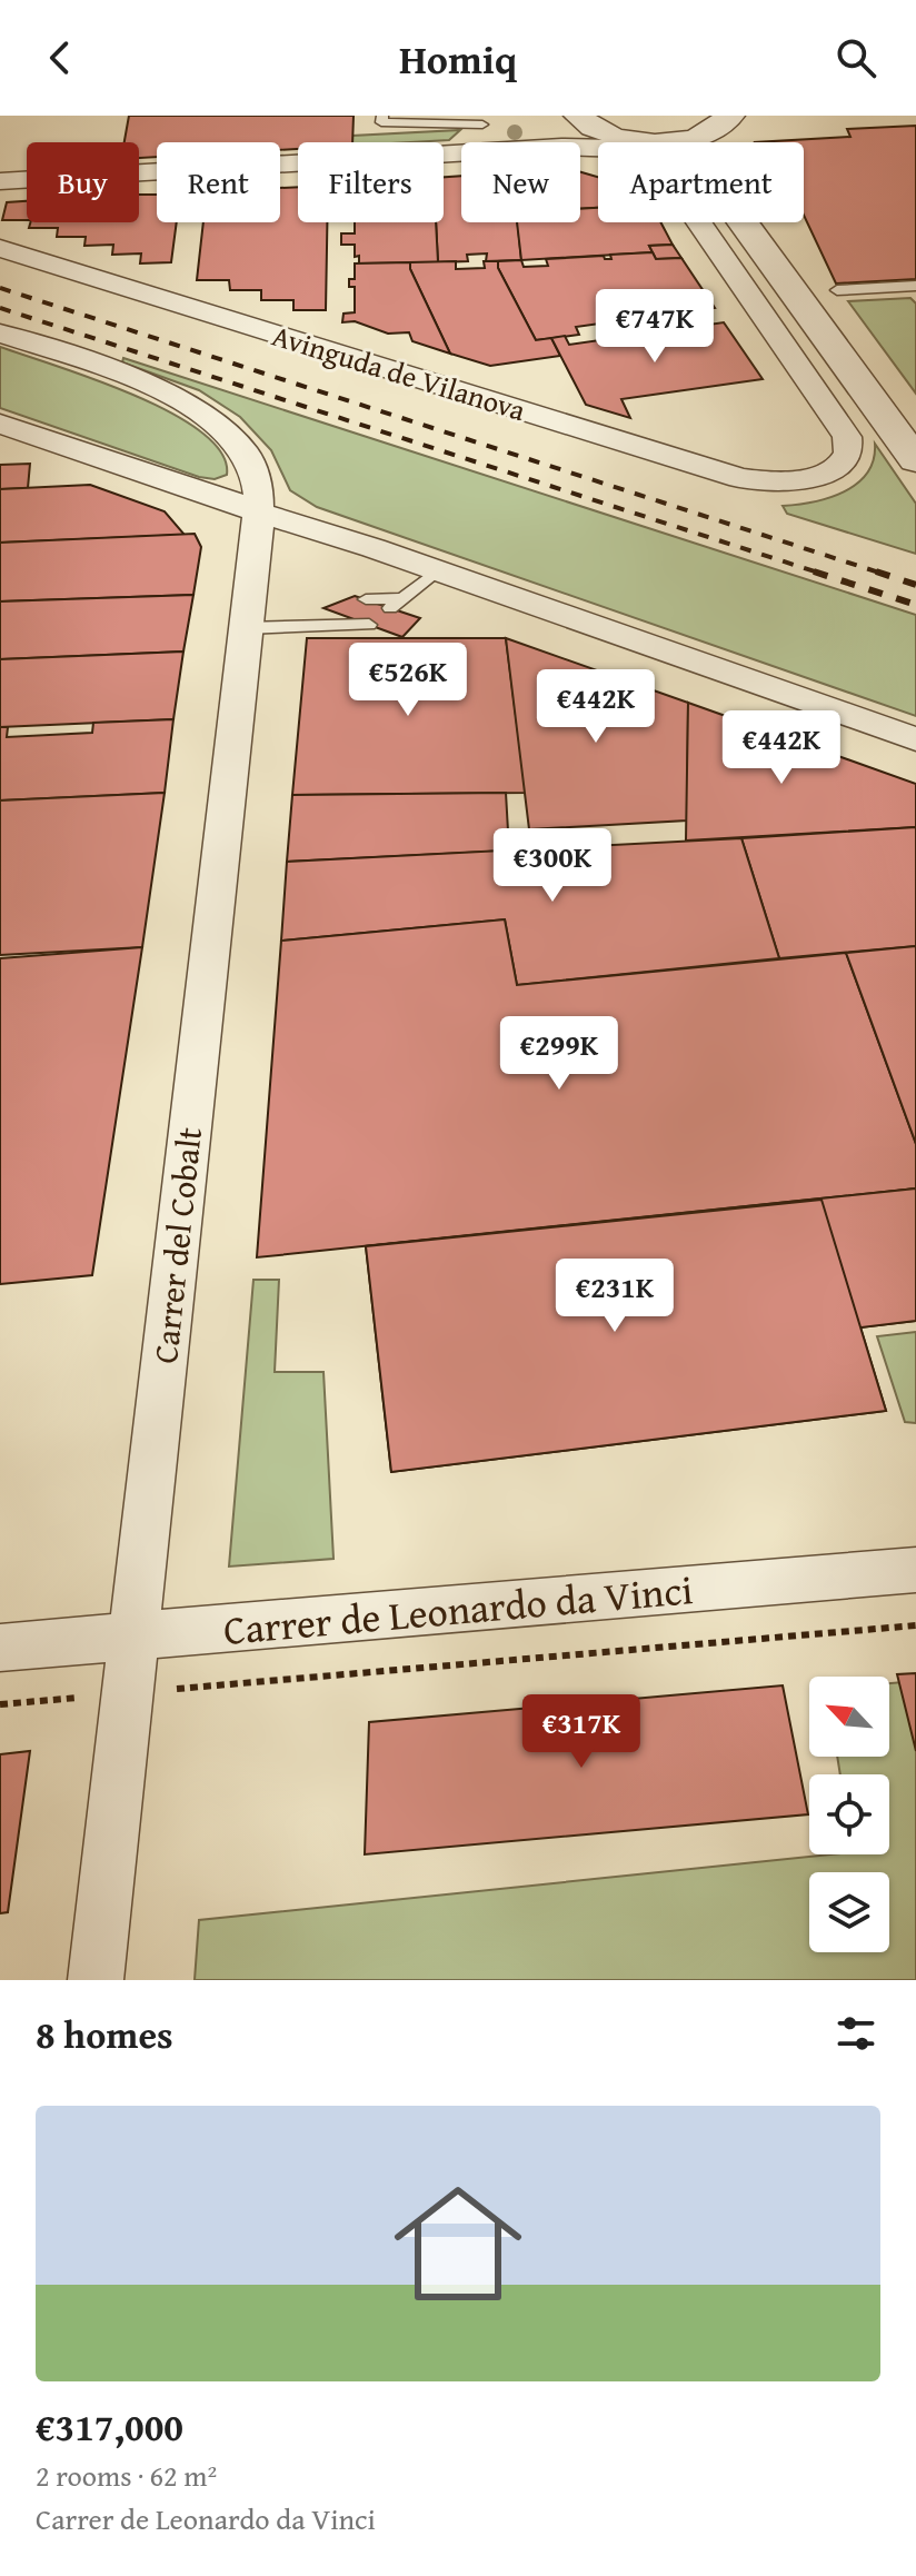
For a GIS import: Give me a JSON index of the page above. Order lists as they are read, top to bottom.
{
  "streets": {
    "street": ["Avinguda de Vilanova", "Carrer del Cobalt", "Carrer de Leonardo da Vinci"]
  },
  "crossings": [
    ["Carrer del Cobalt", "Carrer de Leonardo da Vinci"]
  ],
  "north": "top left",
  "page": {
    "header": "Homiq",
    "chip": [
      "Buy",
      "Rent",
      "Filters",
      "New",
      "Apartment"
    ],
    "price": [
      "€747K",
      "€526K",
      "€442K",
      "€442K",
      "€300K",
      "€299K",
      "€231K",
      "€317K"
    ],
    "heading": "8 homes",
    "list": [
      {
        "name": "€317,000",
        "note": "2 rooms · 62 m² · Carrer de Leonardo da Vinci"
      }
    ]
  }
}
